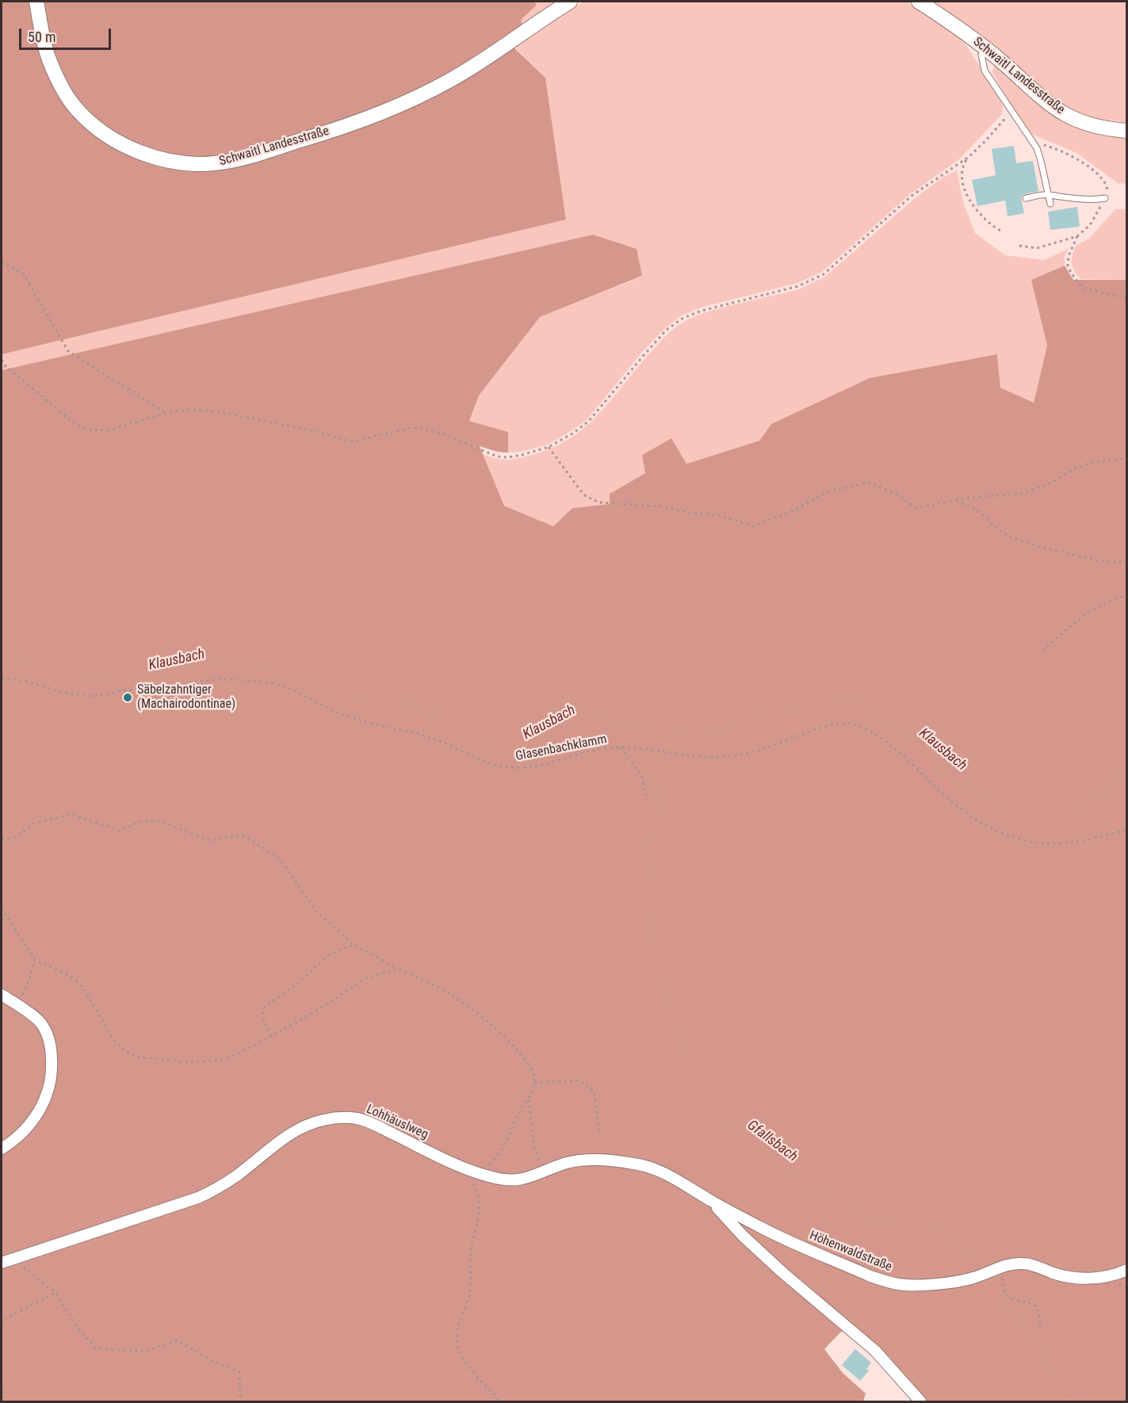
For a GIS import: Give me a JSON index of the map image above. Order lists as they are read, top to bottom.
{
  "streets": {
    "street": ["Schwaitl Landesstraße", "Lohhäuslweg", "Höhenwaldstraße"],
    "path": ["Glasenbachklamm"]
  },
  "crossings": [
    ["Lohhäuslweg", "Höhenwaldstraße"]
  ],
  "water": ["Klausbach", "Gfallsbach"],
  "places": ["Säbelzahntiger (Machairodontinae)"],
  "scale_bar": "50 m"
}
